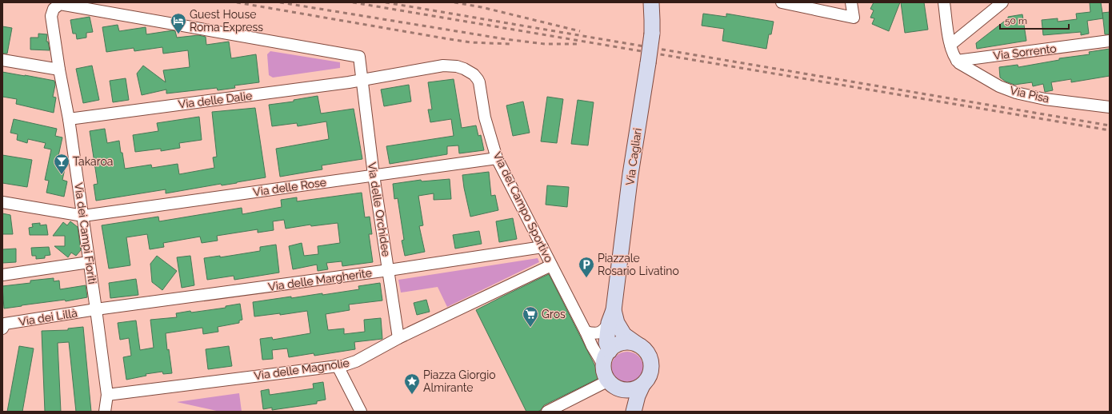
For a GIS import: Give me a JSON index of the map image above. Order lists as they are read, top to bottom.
{
  "streets": {
    "street": [
      "Via Sorrento",
      "Via Pisa",
      "Via delle Dalie",
      "Via Cagliari",
      "Via delle Rose",
      "Via del Campo Sportivo",
      "Via delle Orchidee",
      "Via dei Campi Fioriti",
      "Via delle Margherite",
      "Via dei Lillà",
      "Via delle Magnolie"
    ]
  },
  "crossings": [
    ["Via Sorrento", "Via Pisa"],
    ["Via delle Dalie", "Via del Campo Sportivo"],
    ["Via delle Dalie", "Via delle Orchidee"],
    ["Via delle Dalie", "Via dei Campi Fioriti"],
    ["Via Cagliari", "Via del Campo Sportivo"],
    ["Via delle Rose", "Via del Campo Sportivo"],
    ["Via delle Rose", "Via delle Orchidee"],
    ["Via delle Rose", "Via dei Campi Fioriti"],
    ["Via del Campo Sportivo", "Via delle Orchidee"],
    ["Via del Campo Sportivo", "Via delle Margherite"],
    ["Via del Campo Sportivo", "Via delle Magnolie"],
    ["Via delle Orchidee", "Via dei Campi Fioriti"],
    ["Via delle Orchidee", "Via delle Margherite"],
    ["Via delle Orchidee", "Via delle Magnolie"],
    ["Via dei Campi Fioriti", "Via delle Margherite"],
    ["Via dei Campi Fioriti", "Via dei Lillà"],
    ["Via dei Campi Fioriti", "Via delle Magnolie"],
    ["Via delle Margherite", "Via dei Lillà"]
  ],
  "places": {
    "hotel": ["Guest House Roma Express"],
    "bar": ["Takaroa"],
    "parking": ["Piazzale Rosario Livatino"],
    "supermarket": ["Gros"],
    "place": ["Piazza Giorgio Almirante"]
  },
  "scale_bar": "50 m"
}
